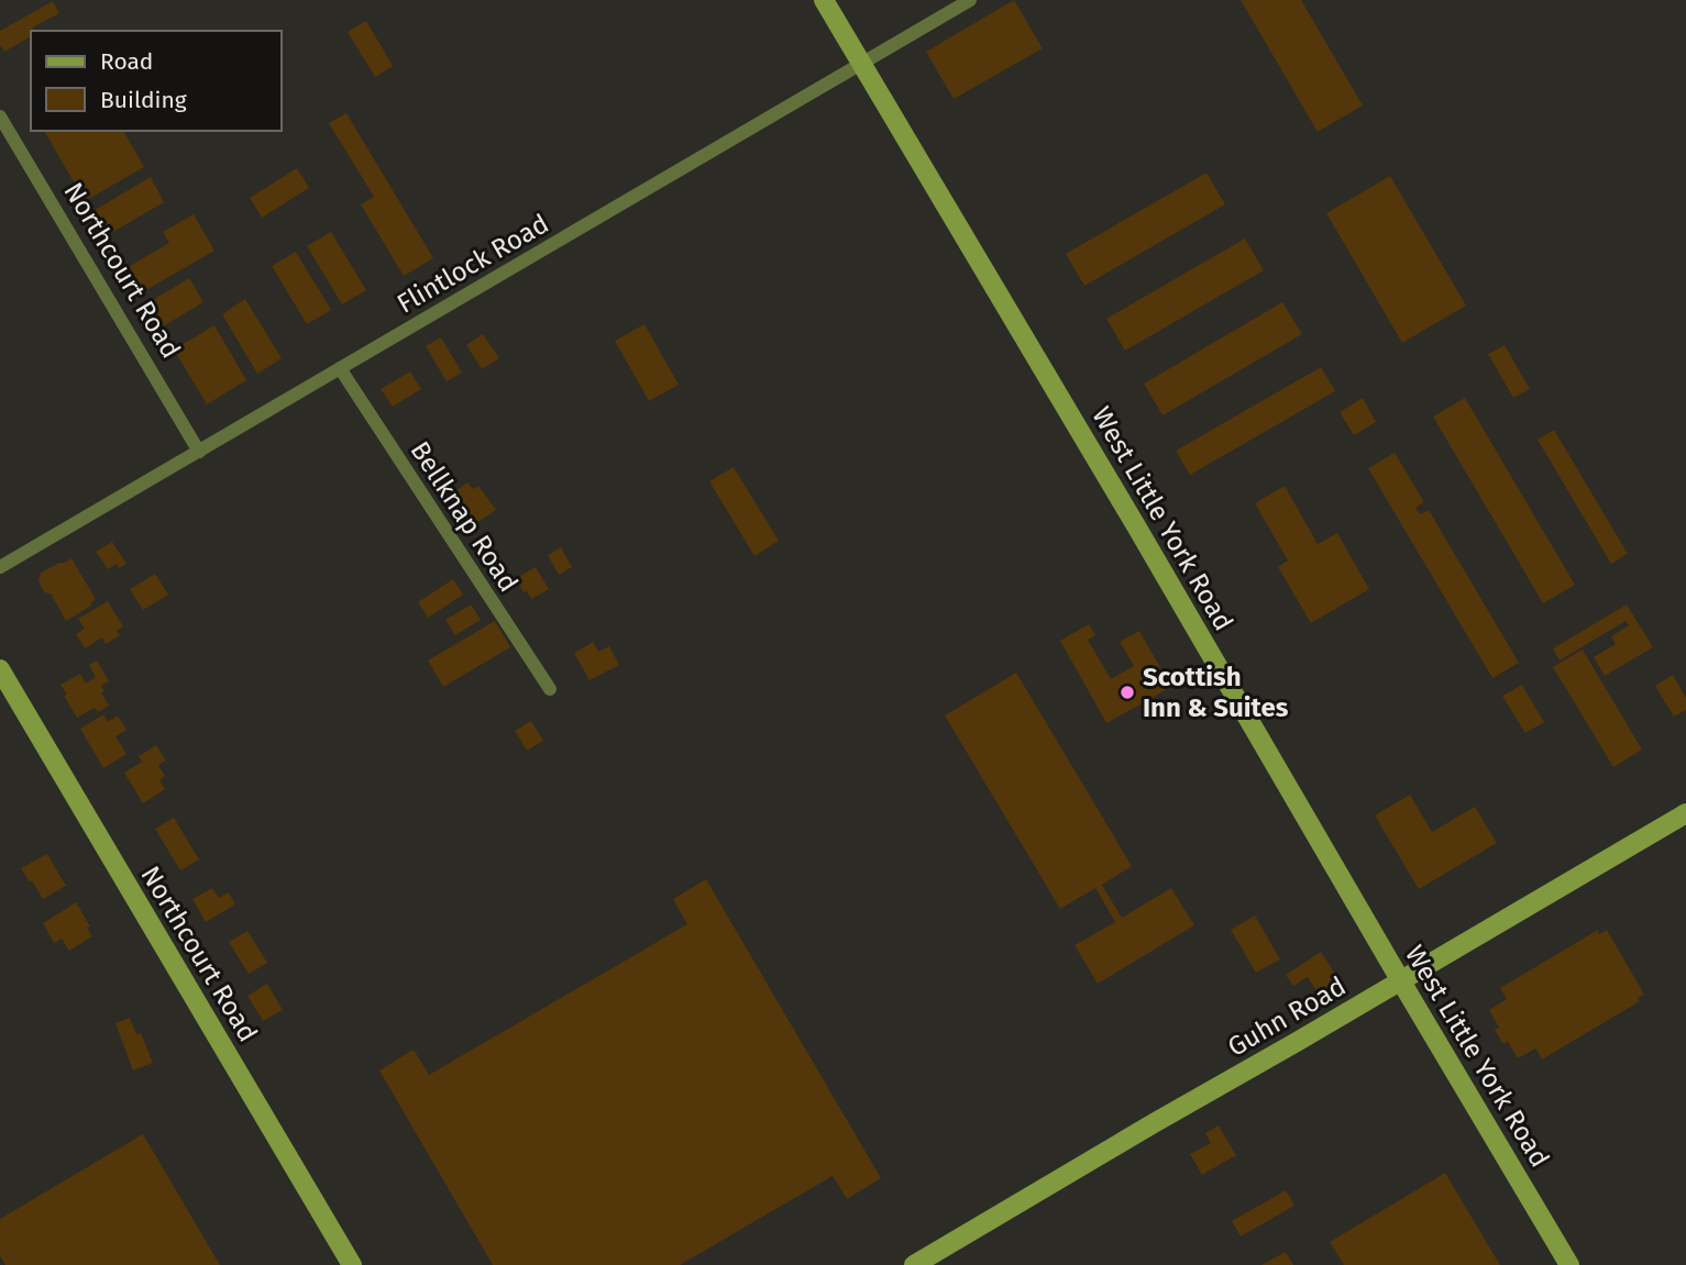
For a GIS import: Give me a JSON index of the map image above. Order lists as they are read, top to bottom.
{
  "streets": {
    "street": [
      "Flintlock Road",
      "Northcourt Road",
      "Bellknap Road",
      "West Little York Road",
      "Guhn Road"
    ]
  },
  "crossings": [
    ["Flintlock Road", "Northcourt Road"],
    ["Flintlock Road", "Bellknap Road"],
    ["Flintlock Road", "West Little York Road"],
    ["West Little York Road", "Guhn Road"]
  ],
  "places": ["Scottish Inn & Suites"],
  "legend": ["Road", "Building"]
}
